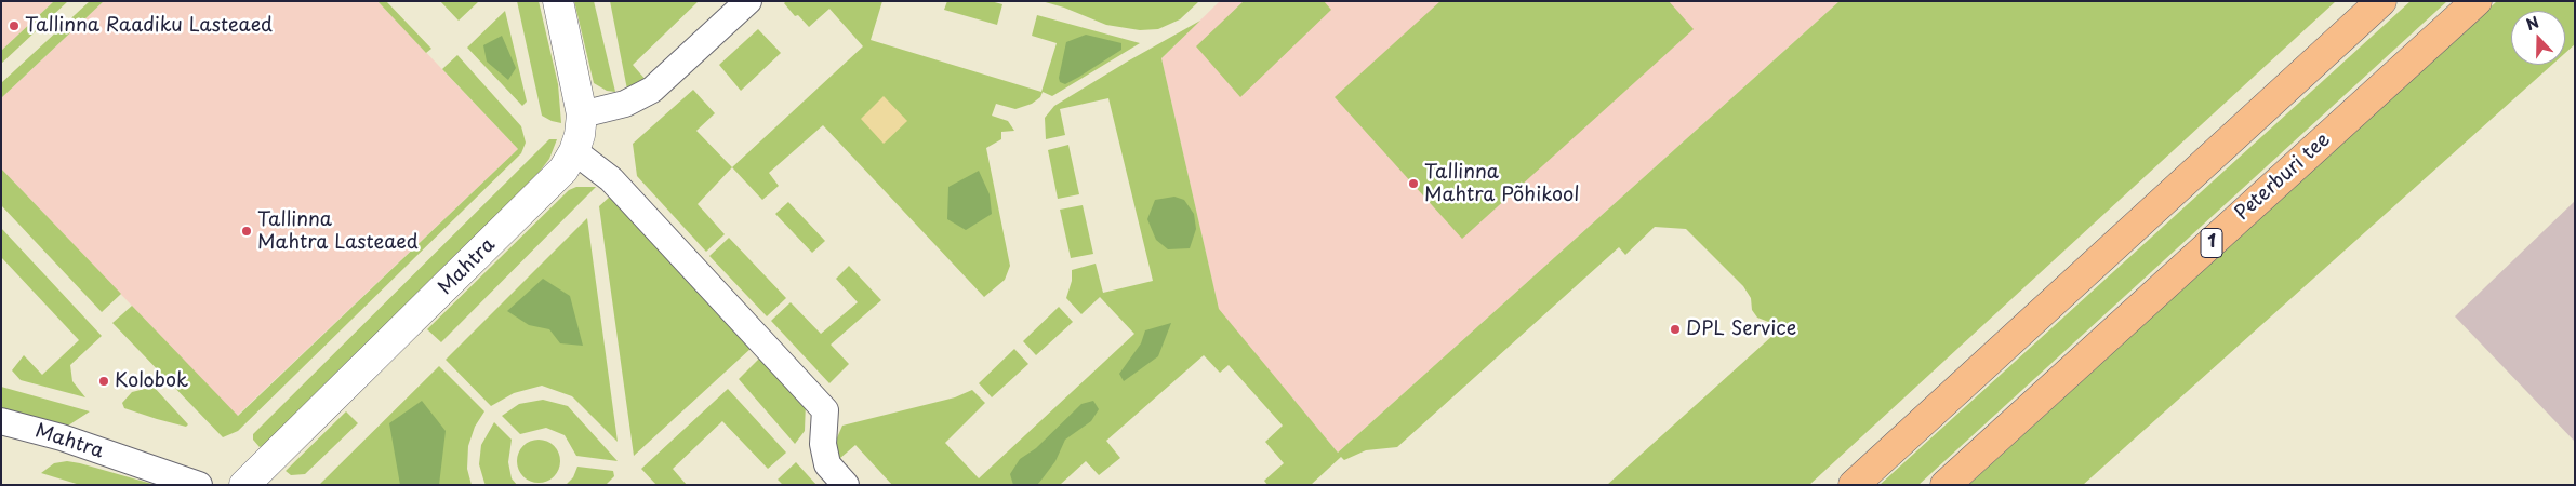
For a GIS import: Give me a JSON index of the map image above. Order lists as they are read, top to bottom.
{
  "streets": {
    "highway": ["Peterburi tee", "1"],
    "street": ["Mahtra"]
  },
  "places": [
    "Tallinna Raadiku Lasteaed",
    "Tallinna Mahtra Põhikool",
    "Tallinna Mahtra Lasteaed",
    "DPL Service",
    "Kolobok"
  ],
  "north": "top"
}
